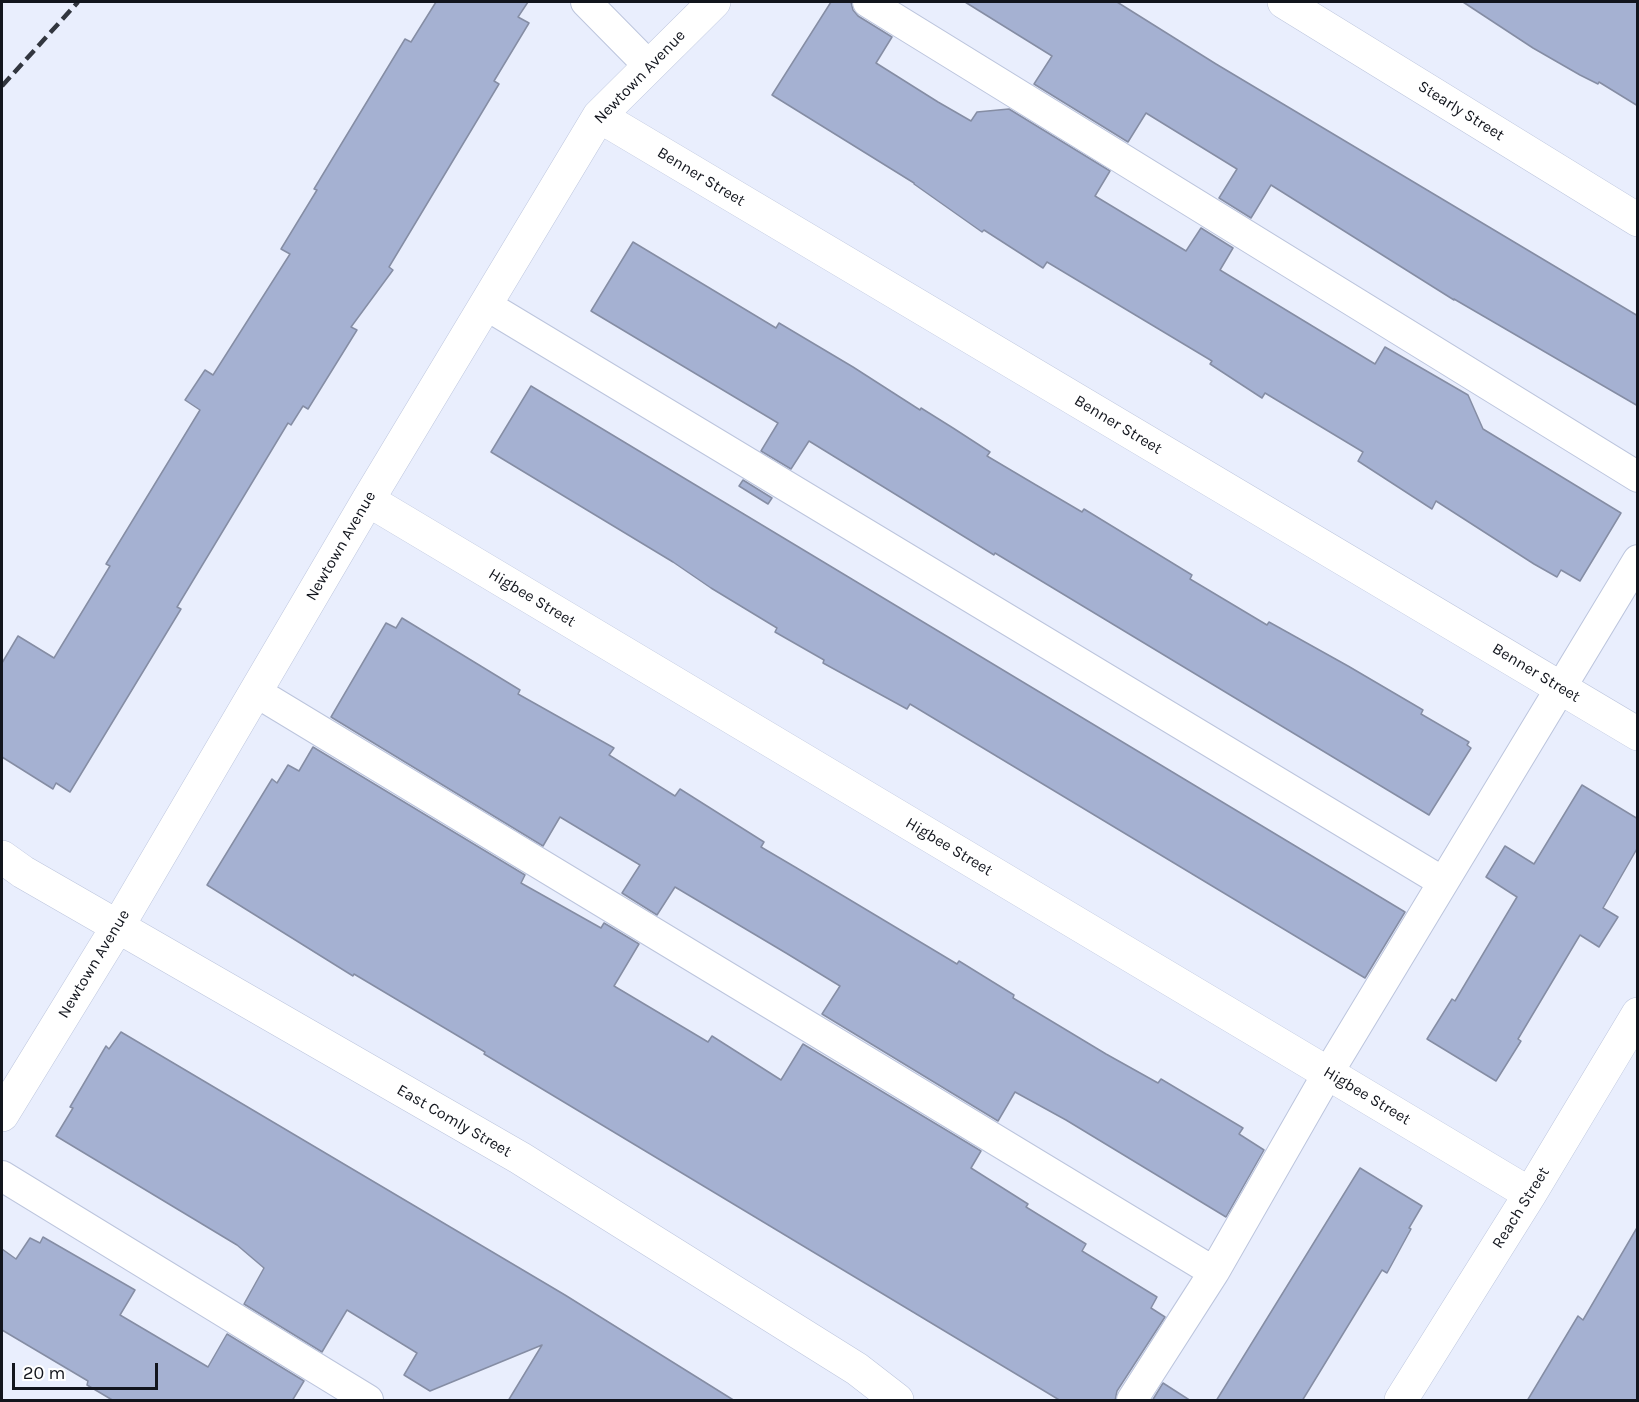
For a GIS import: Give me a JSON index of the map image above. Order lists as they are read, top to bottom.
{
  "streets": {
    "street": [
      "Newtown Avenue",
      "Stearly Street",
      "Benner Street",
      "Higbee Street",
      "East Comly Street",
      "Reach Street"
    ]
  },
  "crossings": [
    ["Newtown Avenue", "Benner Street"],
    ["Newtown Avenue", "Higbee Street"],
    ["Newtown Avenue", "East Comly Street"],
    ["Higbee Street", "Reach Street"]
  ],
  "scale_bar": "20 m"
}
